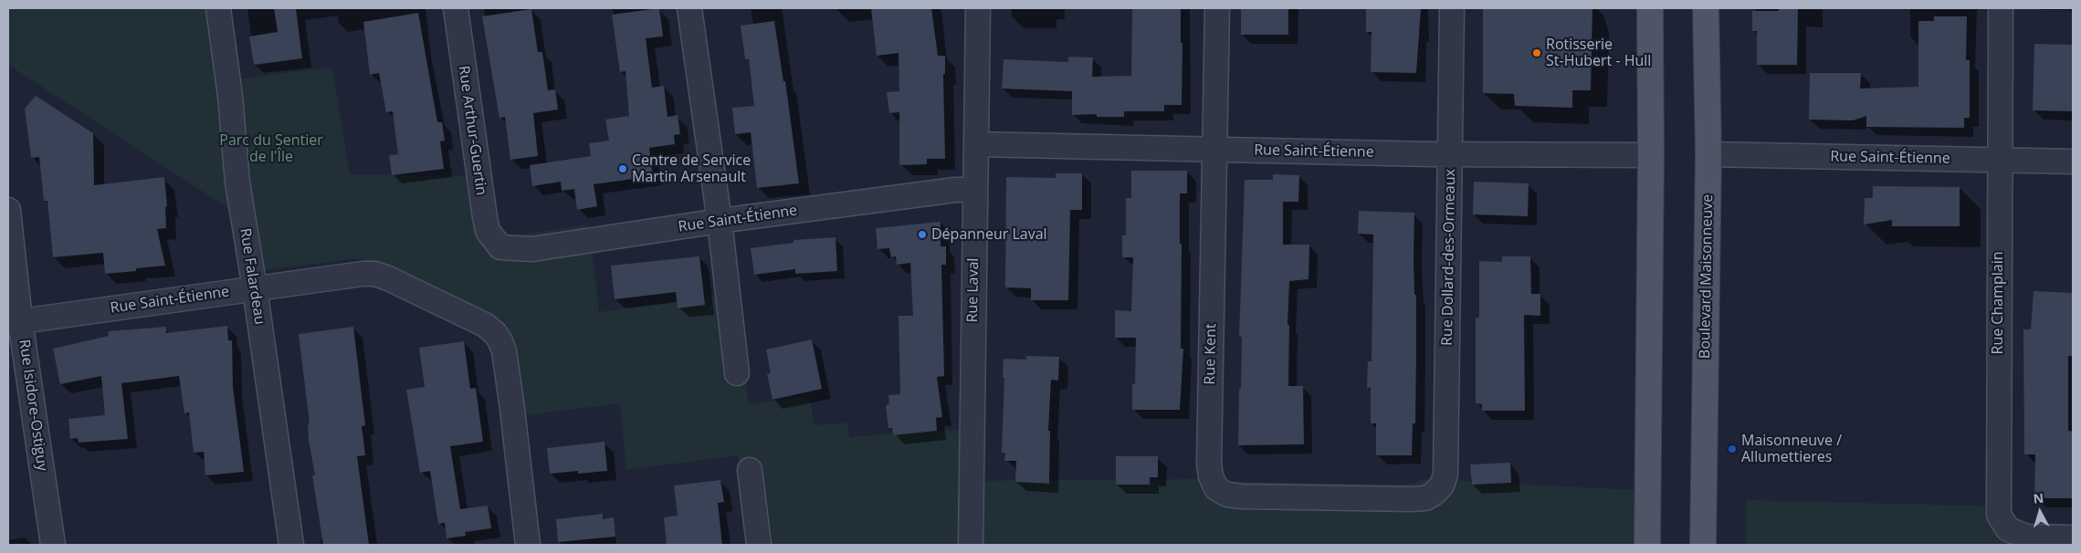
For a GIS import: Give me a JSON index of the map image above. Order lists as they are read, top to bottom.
{
  "streets": {
    "main road": ["Boulevard Maisonneuve"],
    "street": [
      "Rue Arthur-Guertin",
      "Rue Saint-Étienne",
      "Rue Dollard-des-Ormeaux",
      "Rue Falardeau",
      "Rue Laval",
      "Rue Champlain",
      "Rue Kent",
      "Rue Isidore-Ostiguy"
    ]
  },
  "crossings": [
    ["Rue Arthur-Guertin", "Rue Saint-Étienne"],
    ["Rue Saint-Étienne", "Rue Dollard-des-Ormeaux"],
    ["Rue Saint-Étienne", "Rue Falardeau"],
    ["Rue Saint-Étienne", "Boulevard Maisonneuve"],
    ["Rue Saint-Étienne", "Rue Laval"],
    ["Rue Saint-Étienne", "Rue Champlain"],
    ["Rue Saint-Étienne", "Rue Kent"],
    ["Rue Saint-Étienne", "Rue Isidore-Ostiguy"],
    ["Rue Dollard-des-Ormeaux", "Rue Kent"]
  ],
  "parks": ["Parc du Sentier de l'Île"],
  "places": [
    "Rotisserie St-Hubert - Hull",
    "Centre de Service Martin Arsenault",
    "Dépanneur Laval",
    "Maisonneuve / Allumettieres"
  ],
  "north": "top"
}
